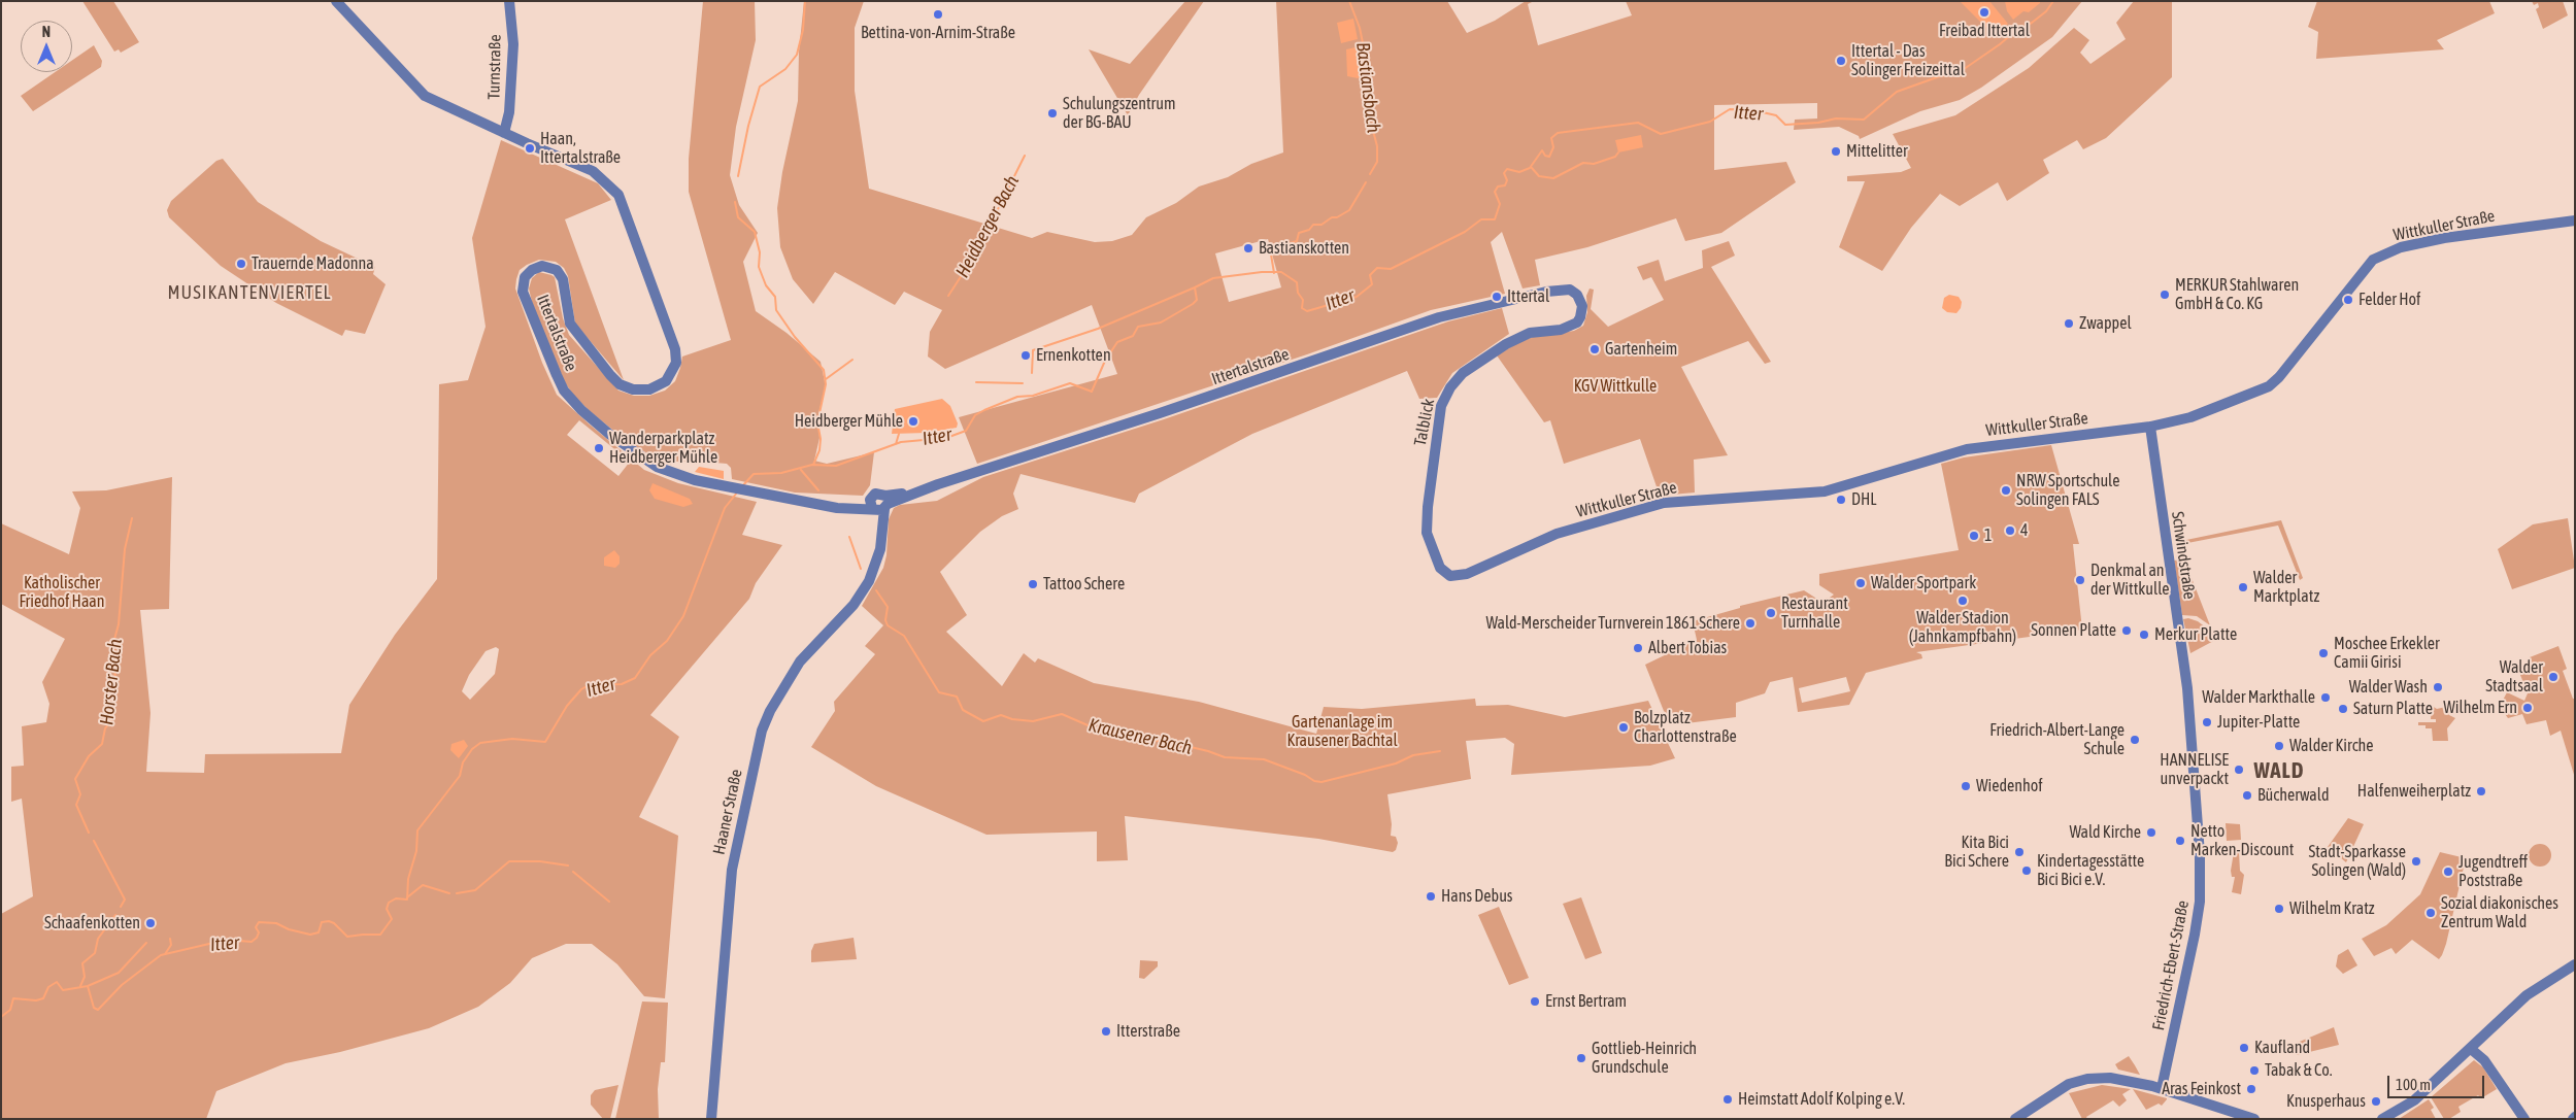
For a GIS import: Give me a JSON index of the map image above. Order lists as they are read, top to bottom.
{
  "streets": {
    "main road": [
      "Turnstraße",
      "Wittkuller Straße",
      "Ittertalstraße",
      "Talblick",
      "Schwindstraße",
      "Haaner Straße",
      "Friedrich-Ebert-Straße"
    ]
  },
  "crossings": [
    ["Turnstraße", "Ittertalstraße"],
    ["Wittkuller Straße", "Talblick"],
    ["Wittkuller Straße", "Schwindstraße"],
    ["Ittertalstraße", "Talblick"],
    ["Ittertalstraße", "Haaner Straße"],
    ["Schwindstraße", "Friedrich-Ebert-Straße"]
  ],
  "districts": ["MUSIKANTENVIERTEL", "WALD"],
  "water": [
    "Bastiansbach",
    "Itter",
    "Heidberger Bach",
    "Horster Bach",
    "Krausener Bach"
  ],
  "parks": ["KGV Wittkulle", "Katholischer Friedhof Haan", "Gartenanlage im Krausener Bachtal"],
  "places": [
    "Freibad Ittertal",
    "Bettina-von-Arnim-Straße",
    "Ittertal - Das Solinger Freizeittal",
    "Schulungszentrum der BG-BAU",
    "Haan, Ittertalstraße",
    "Mittelitter",
    "Bastianskotten",
    "Trauernde Madonna",
    "MERKUR Stahlwaren GmbH & Co. KG",
    "Ittertal",
    "Felder Hof",
    "Zwappel",
    "Gartenheim",
    "Ernenkotten",
    "Heidberger Mühle",
    "Wanderparkplatz Heidberger Mühle",
    "NRW Sportschule Solingen FALS",
    "DHL",
    "4",
    "1",
    "Denkmal an der Wittkulle",
    "Walder Sportpark",
    "Tattoo Schere",
    "Walder Marktplatz",
    "Walder Stadion (Jahnkampfbahn)",
    "Restaurant Turnhalle",
    "Wald-Merscheider Turnverein 1861 Schere",
    "Sonnen Platte",
    "Merkur Platte",
    "Albert Tobias",
    "Moschee Erkekler Camii Girisi",
    "Walder Stadtsaal",
    "Walder Wash",
    "Walder Markthalle",
    "Wilhelm Ern",
    "Saturn Platte",
    "Jupiter-Platte",
    "Bolzplatz Charlottenstraße",
    "Friedrich-Albert-Lange Schule",
    "Walder Kirche",
    "HANNELISE unverpackt",
    "Wiedenhof",
    "Halfenweiherplatz",
    "Bücherwald",
    "Wald Kirche",
    "Netto Marken-Discount",
    "Kita Bici Bici Schere",
    "Stadt-Sparkasse Solingen (Wald)",
    "Kindertagesstätte Bici Bici e.V.",
    "Jugendtreff Poststraße",
    "Hans Debus",
    "Wilhelm Kratz",
    "Sozial diakonisches Zentrum Wald",
    "Schaafenkotten",
    "Ernst Bertram",
    "Itterstraße",
    "Kaufland",
    "Gottlieb-Heinrich Grundschule",
    "Tabak & Co.",
    "Aras Feinkost",
    "Heimstatt Adolf Kolping e.V.",
    "Knusperhaus"
  ],
  "scale_bar": "100 m",
  "north": "top"
}
